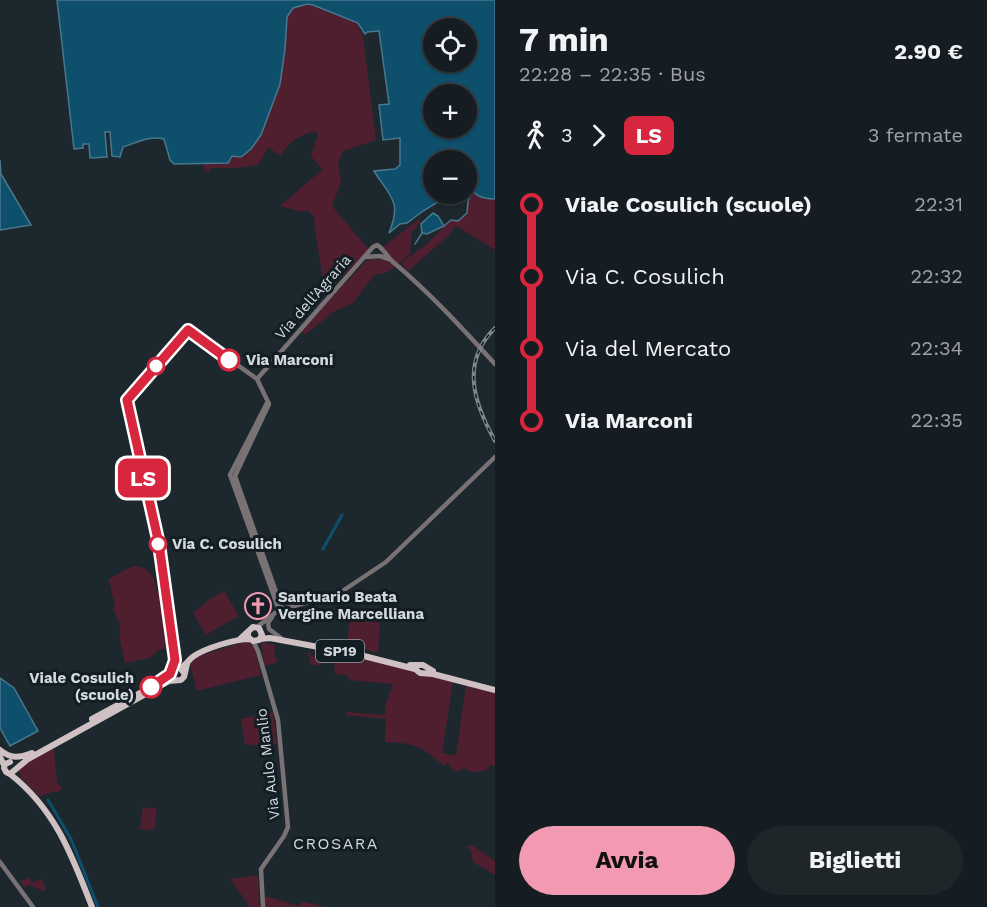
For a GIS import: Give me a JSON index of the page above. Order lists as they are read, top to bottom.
{
  "streets": {
    "main road": ["SP19"],
    "street": ["Via dell'Agraria", "Via Aulo Manlio"]
  },
  "crossings": [
    ["SP19", "Via Aulo Manlio"]
  ],
  "districts": ["CROSARA"],
  "places": {
    "other": ["Via Marconi", "Via C. Cosulich", "Viale Cosulich (scuole)"],
    "church": ["Santuario Beata Vergine Marcelliana"]
  },
  "lines": ["bus line LS"],
  "page": {
    "on_map": "LS",
    "heading": ["7 min", "22:28 – 22:35 · Bus", "2.90 €"],
    "map_buttons": ["+", "−"],
    "legs": ["3", "LS", "3 fermate"],
    "list": [
      {
        "name": "Viale Cosulich (scuole)",
        "value": "22:31"
      },
      {
        "name": "Via C. Cosulich",
        "value": "22:32"
      },
      {
        "name": "Via del Mercato",
        "value": "22:34"
      },
      {
        "name": "Via Marconi",
        "value": "22:35"
      }
    ],
    "buttons": ["Avvia", "Biglietti"]
  }
}
